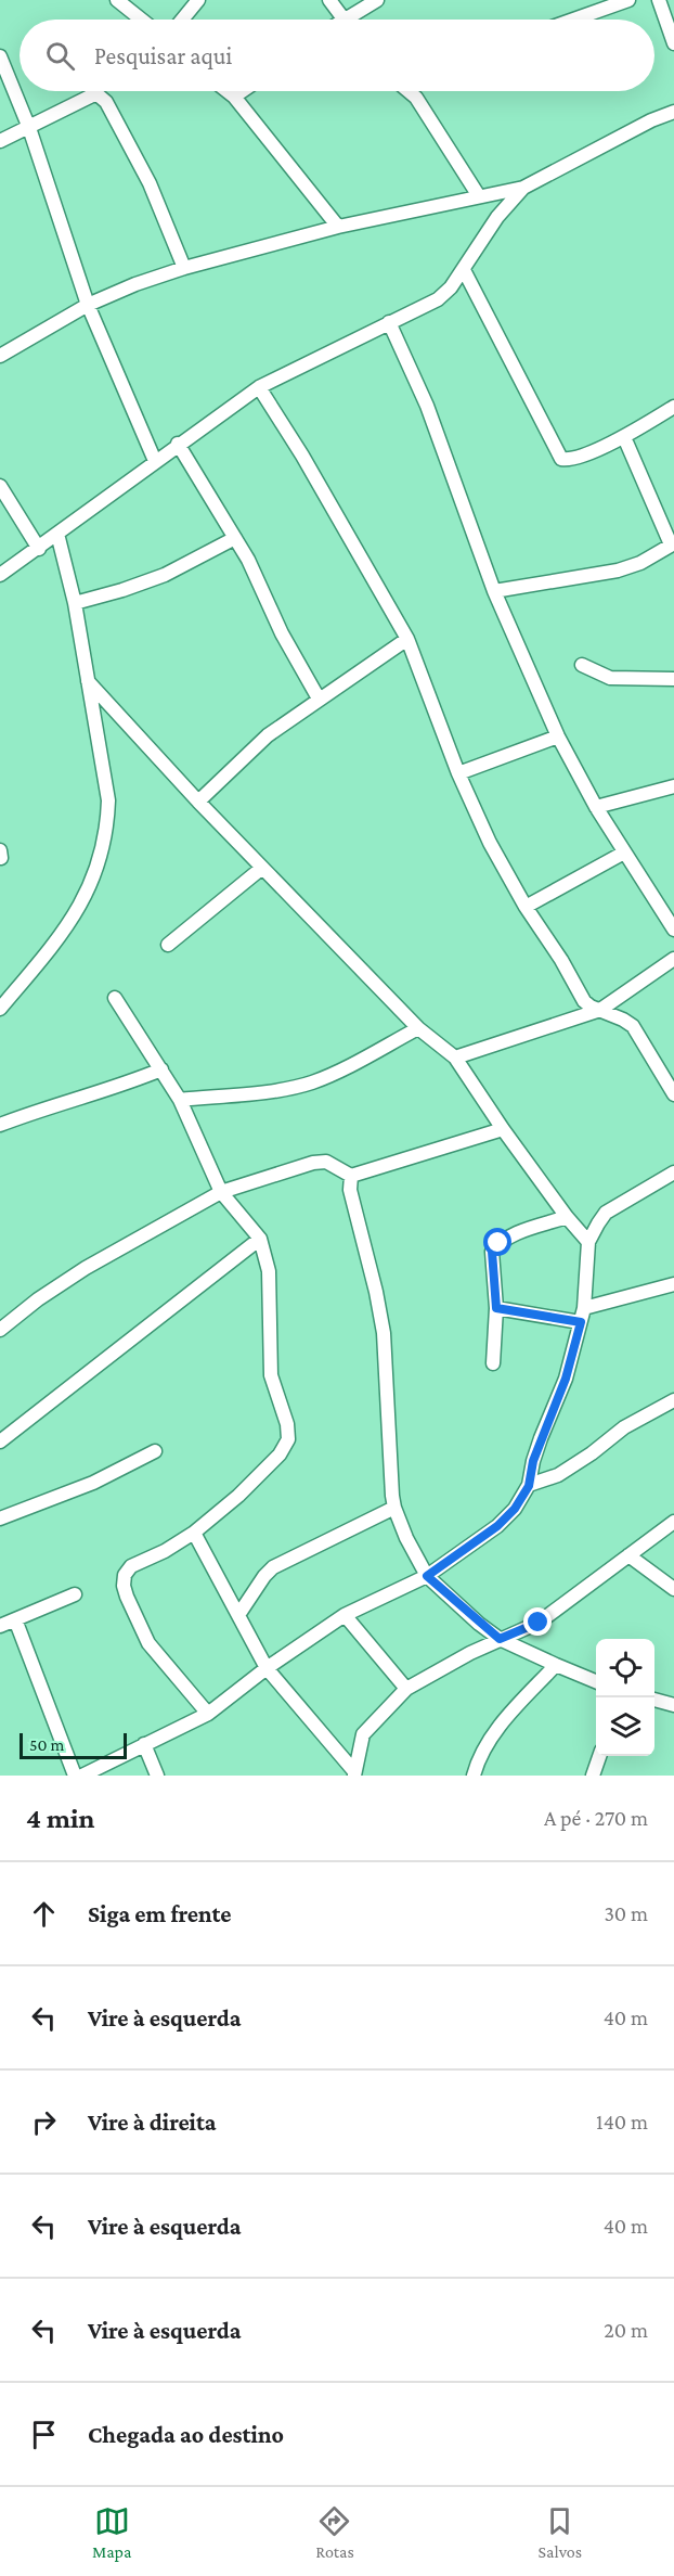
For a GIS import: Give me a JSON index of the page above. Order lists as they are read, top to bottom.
{
  "scale_bar": "50 m",
  "page": {
    "search": "Pesquisar aqui",
    "scale": "50 m",
    "heading": ["4 min", "A pé · 270 m"],
    "list": [
      ["Siga em frente", "30 m"],
      ["Vire à esquerda", "40 m"],
      ["Vire à direita", "140 m"],
      ["Vire à esquerda", "40 m"],
      ["Vire à esquerda", "20 m"],
      "Chegada ao destino"
    ],
    "nav": ["Mapa", "Rotas", "Salvos"]
  }
}
